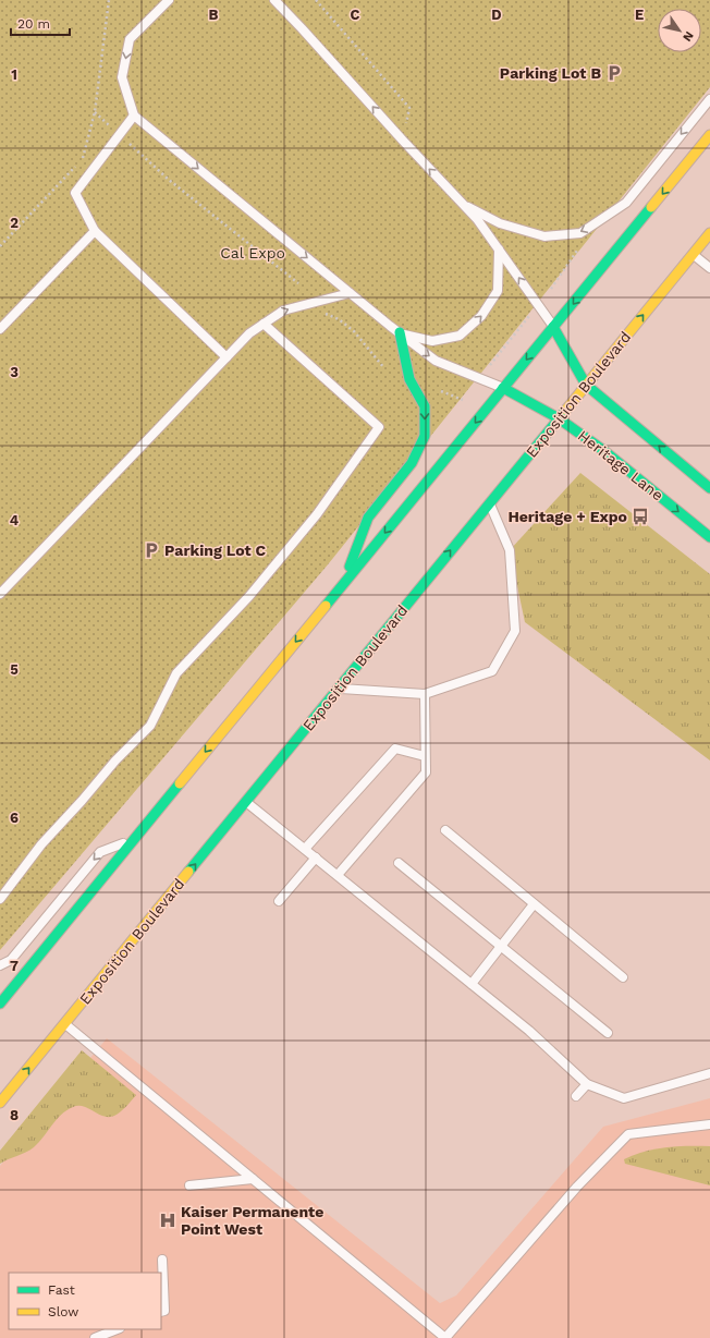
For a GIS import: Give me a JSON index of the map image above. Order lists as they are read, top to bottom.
{
  "streets": {
    "main road": ["Exposition Boulevard", "Heritage Lane"]
  },
  "crossings": [
    ["Exposition Boulevard", "Heritage Lane"]
  ],
  "parks": ["Cal Expo"],
  "places": {
    "parking": ["Parking Lot B", "Parking Lot C"],
    "bus stop": ["Heritage + Expo"],
    "hospital": ["Kaiser Permanente Point West"]
  },
  "legend": ["Fast", "Slow"],
  "scale_bar": "20 m",
  "north": "bottom right",
  "grid": {
    "columns": [
      "B",
      "C",
      "D",
      "E"
    ],
    "rows": [
      "1",
      "2",
      "3",
      "4",
      "5",
      "6",
      "7",
      "8"
    ]
  }
}
